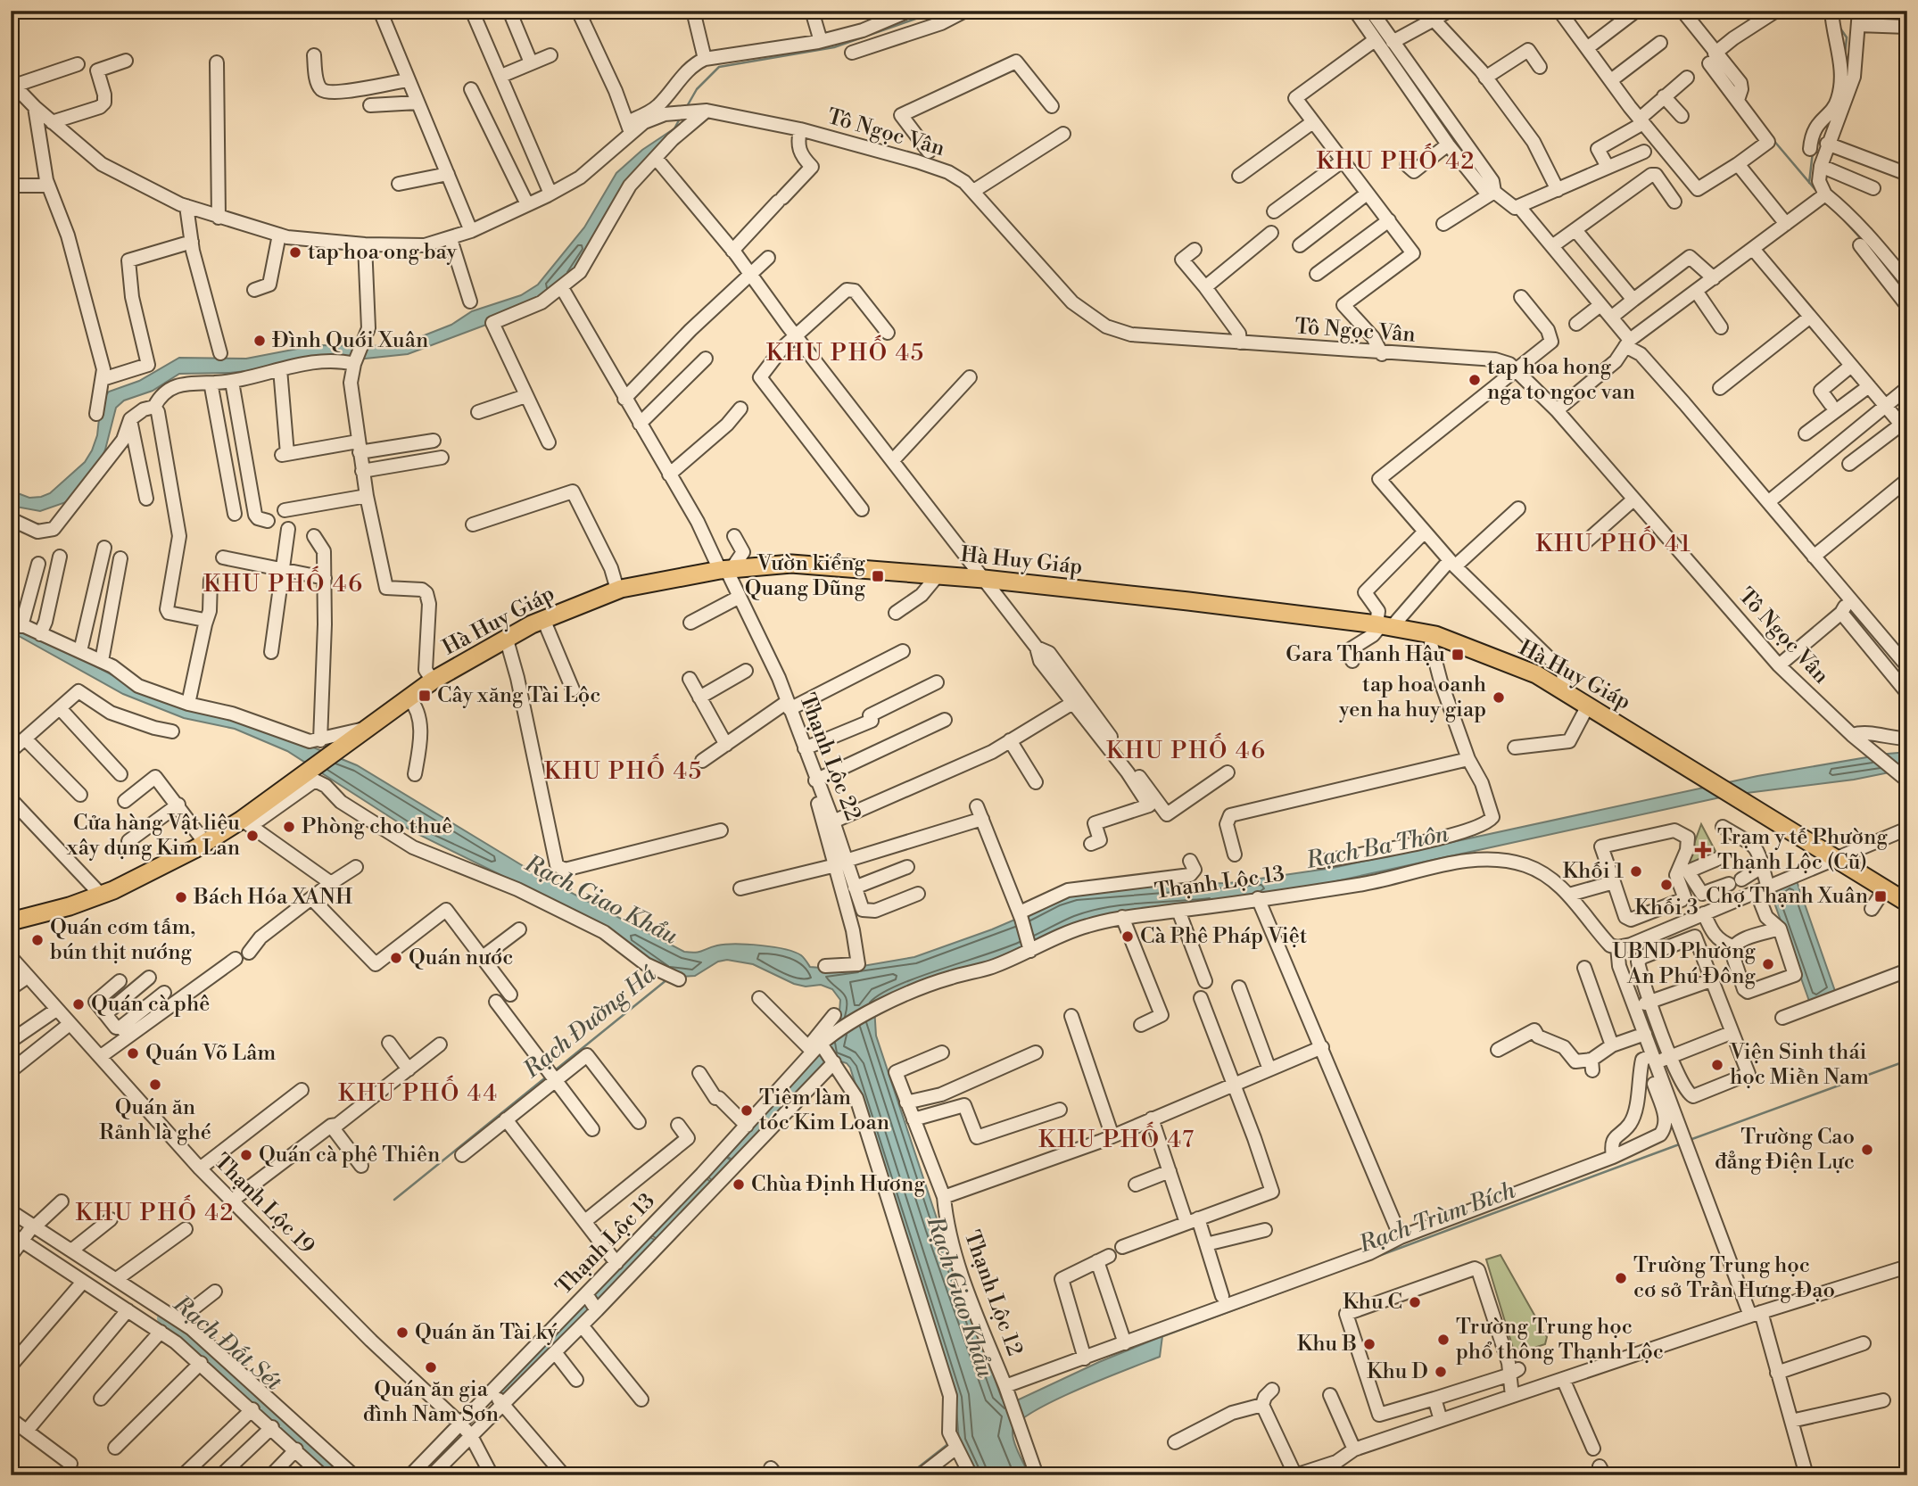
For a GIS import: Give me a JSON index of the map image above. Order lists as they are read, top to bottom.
{
  "streets": {
    "main road": ["Hà Huy Giáp"],
    "street": [
      "Tô Ngọc Vân",
      "Thạnh Lộc 22",
      "Thạnh Lộc 13",
      "Thạnh Lộc 19",
      "Thạnh Lộc 12"
    ]
  },
  "crossings": [
    ["Hà Huy Giáp", "Thạnh Lộc 22"],
    ["Thạnh Lộc 13", "Thạnh Lộc 19"]
  ],
  "districts": [
    "KHU PHỐ 42",
    "KHU PHỐ 45",
    "KHU PHỐ 41",
    "KHU PHỐ 46",
    "KHU PHỐ 46",
    "KHU PHỐ 45",
    "KHU PHỐ 44",
    "KHU PHỐ 47",
    "KHU PHỐ 42"
  ],
  "water": [
    "Rạch Ba Thôn",
    "Rạch Giao Khẩu",
    "Rạch Đường Há",
    "Rạch Trùm Bích",
    "Rạch Đất Sét"
  ],
  "places": {
    "other": [
      "tap hoa ong bay",
      "Đình Quới Xuân",
      "tap hoa hong nga to ngoc van",
      "tap hoa oanh yen ha huy giap",
      "Phòng cho thuê",
      "Cửa hàng Vật liệu xây dụng Kim Lan",
      "Khối 1",
      "Khối 3",
      "Bách Hóa XANH",
      "Cà Phê Pháp Việt",
      "Quán cơm tấm, bún thịt nướng",
      "Quán nước",
      "UBND Phường An Phú Đông",
      "Quán cà phê",
      "Quán Võ Lâm",
      "Viện Sinh thái học Miền Nam",
      "Quán ăn Rảnh là ghé",
      "Tiệm làm tóc Kim Loan",
      "Trường Cao đẳng Điện Lực",
      "Quán cà phê Thiên",
      "Chùa Định Hương",
      "Trường Trung học cơ sở Trần Hưng Đạo",
      "Khu C",
      "Quán ăn Tài ký",
      "Trường Trung học phổ thông Thạnh Lộc",
      "Khu B",
      "Quán ăn gia đình Nam Sơn",
      "Khu D"
    ],
    "transit": [
      "Vườn kiểng Quang Dũng",
      "Gara Thanh Hậu",
      "Cây xăng Tài Lộc",
      "Chợ Thạnh Xuân"
    ],
    "health": ["Trạm y tế Phường Thạnh Lộc (Cũ)"]
  }
}
